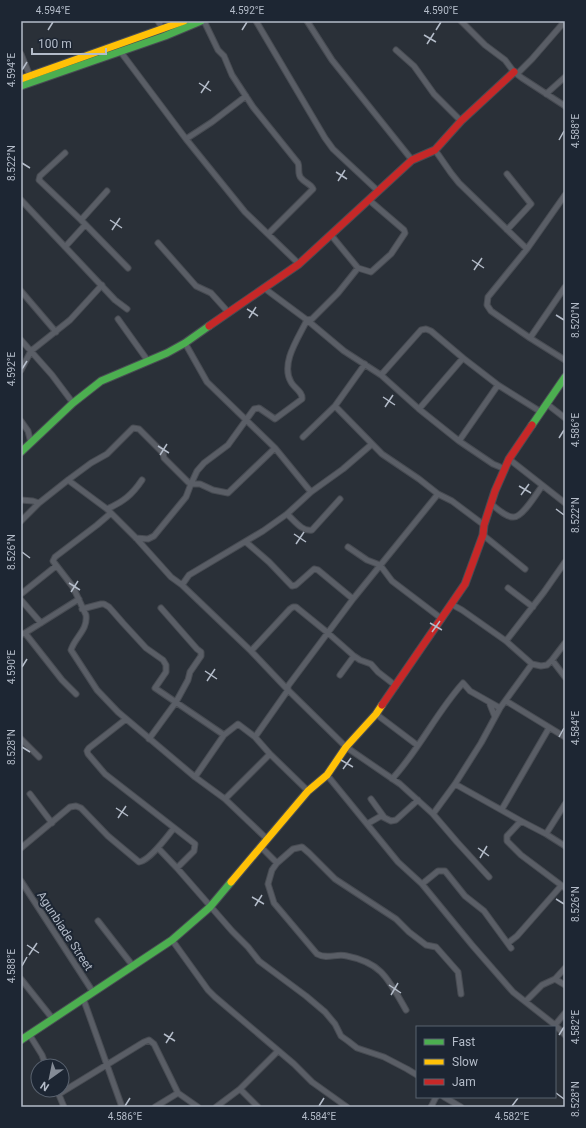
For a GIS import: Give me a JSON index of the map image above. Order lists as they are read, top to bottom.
{
  "streets": {
    "street": ["Agunbiade Street"]
  },
  "legend": ["Fast", "Slow", "Jam"],
  "scale_bar": "100 m",
  "north": "bottom left",
  "coordinates": [
    "4.594°E",
    "4.592°E",
    "4.590°E",
    "4.588°E",
    "8.522°N",
    "8.520°N",
    "4.586°E",
    "8.526°N",
    "4.584°E",
    "8.528°N",
    "4.582°E"
  ]
}
